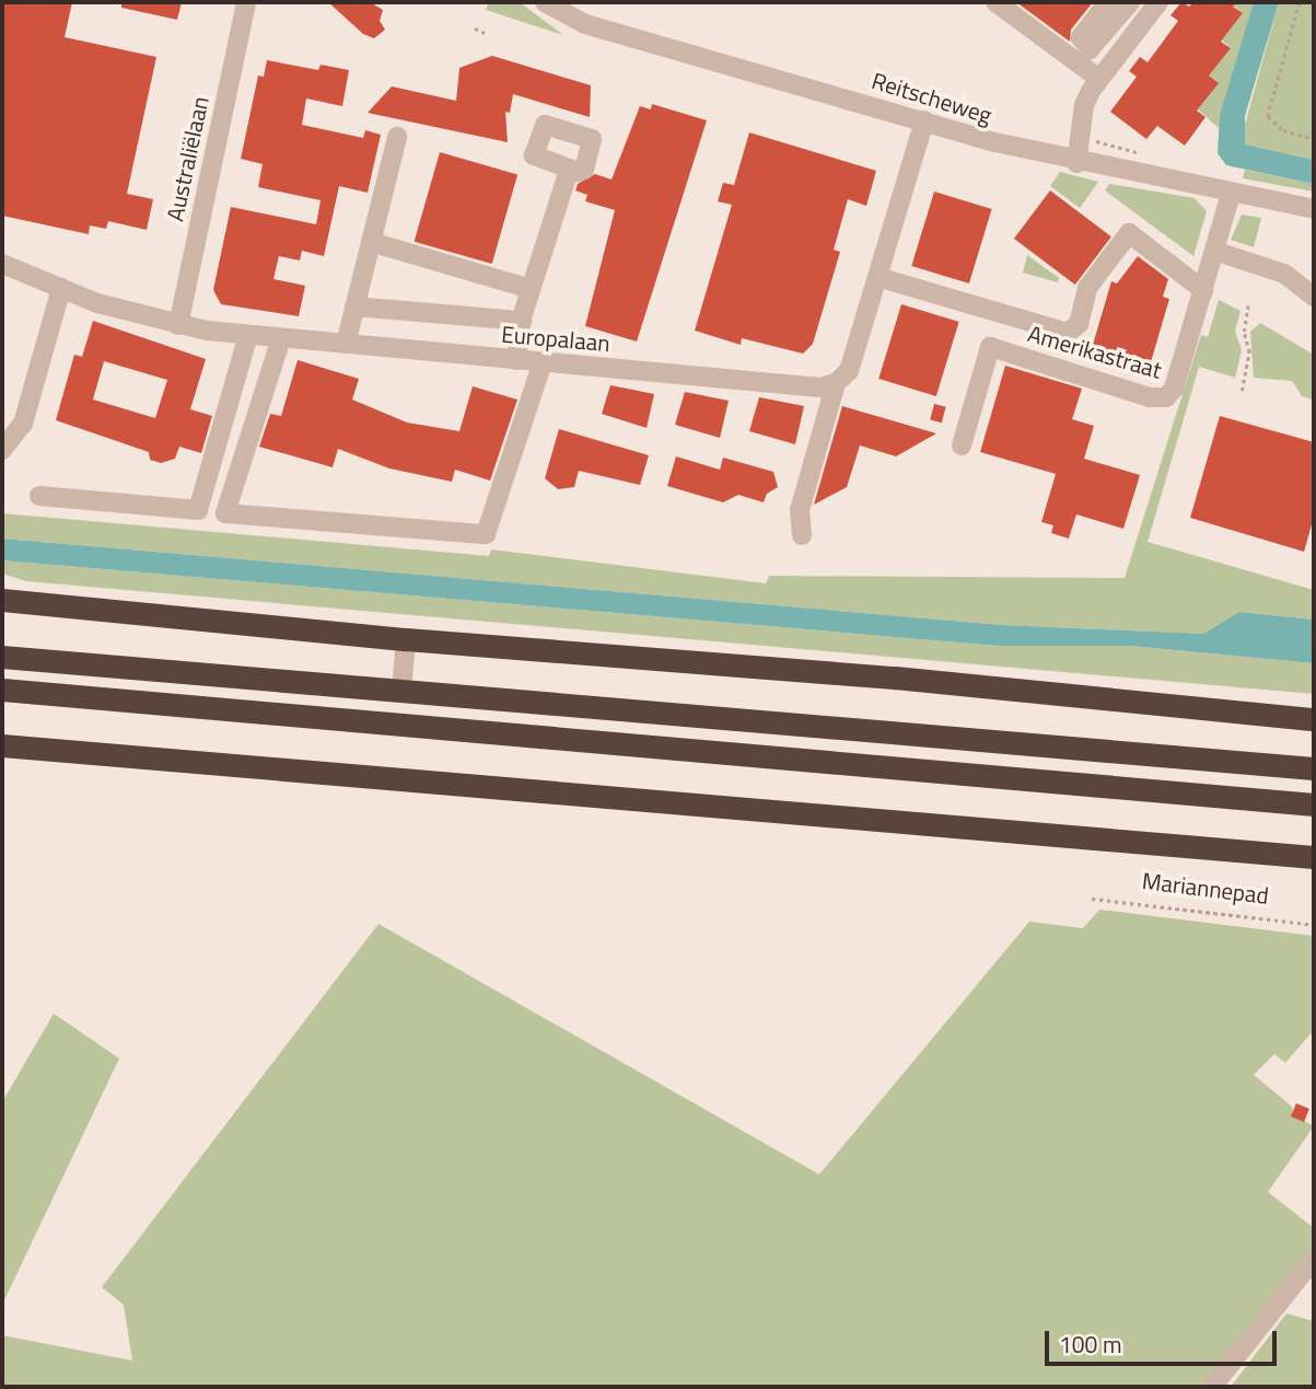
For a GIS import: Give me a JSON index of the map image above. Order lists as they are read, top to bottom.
{
  "streets": {
    "street": [
      "Reitscheweg",
      "Australiëlaan",
      "Europalaan",
      "Amerikastraat"
    ],
    "path": ["Mariannepad"]
  },
  "crossings": [
    ["Reitscheweg", "Amerikastraat"],
    ["Australiëlaan", "Europalaan"]
  ],
  "scale_bar": "100 m"
}
